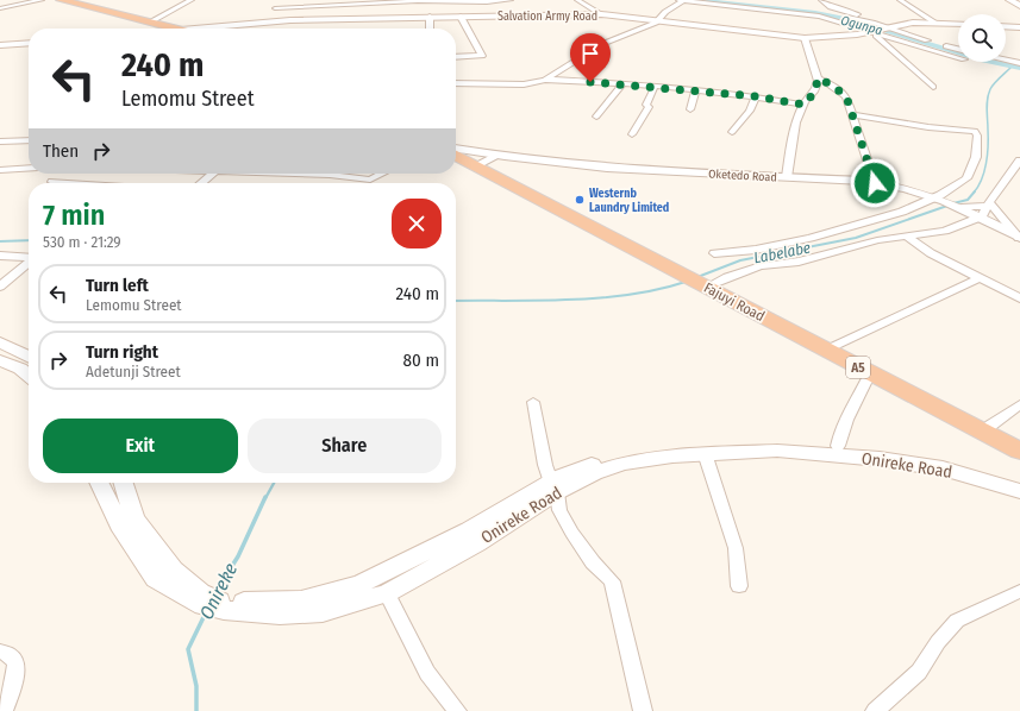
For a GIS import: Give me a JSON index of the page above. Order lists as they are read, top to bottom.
{
  "streets": {
    "highway": ["Fajuyi Road", "A5"],
    "main road": ["Salvation Army Road", "Onireke Road"],
    "street": ["Oketedo Road"]
  },
  "water": ["Ogunpa", "Labelabe", "Onireke"],
  "places": ["Westernb Laundry Limited"],
  "page": {
    "turn": ["240 m", "Lemomu Street"],
    "then": "Then",
    "heading": ["7 min", "530 m · 21:29"],
    "list": [
      {
        "name": "Turn left",
        "note": "Lemomu Street",
        "value": "240 m"
      },
      {
        "name": "Turn right",
        "note": "Adetunji Street",
        "value": "80 m"
      }
    ],
    "buttons": ["Exit", "Share"]
  }
}
